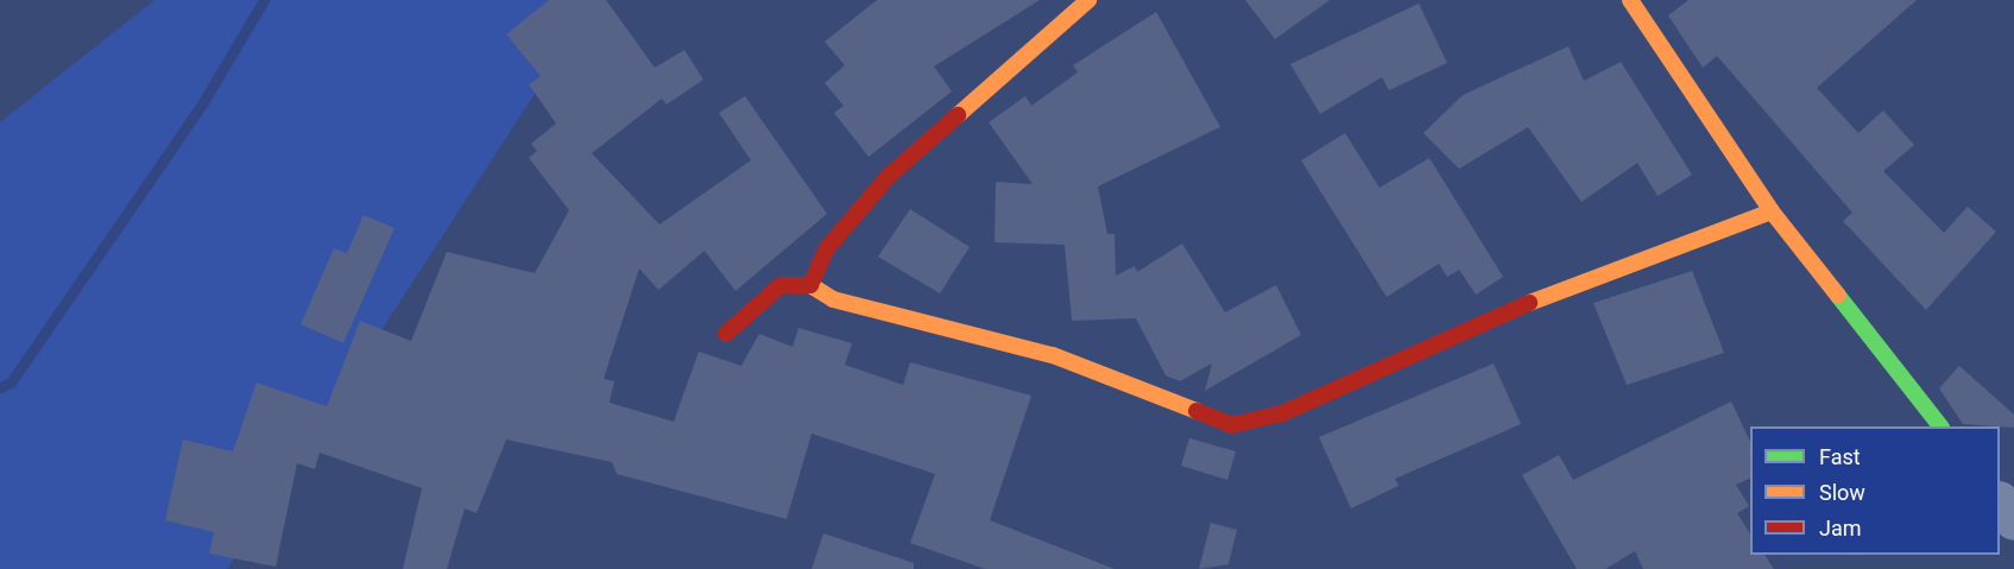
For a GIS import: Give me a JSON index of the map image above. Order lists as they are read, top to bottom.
{
  "legend": ["Fast", "Slow", "Jam"]
}
